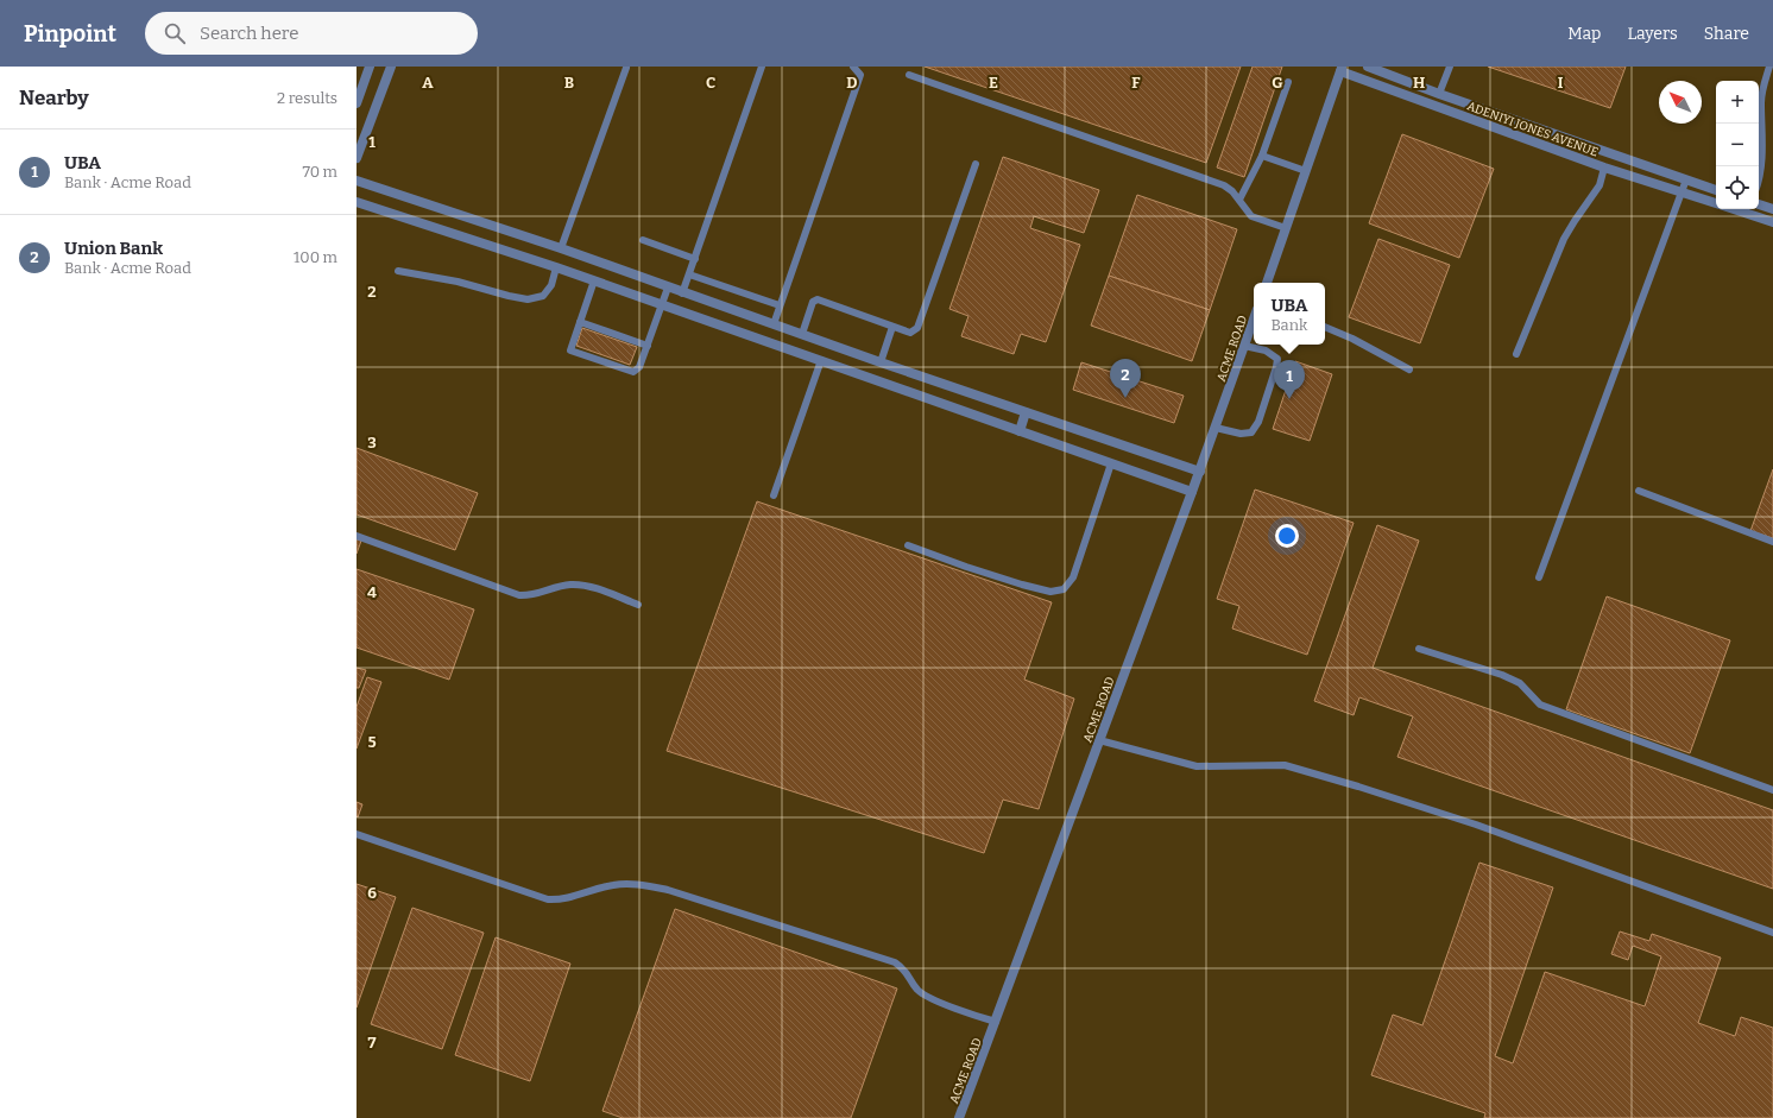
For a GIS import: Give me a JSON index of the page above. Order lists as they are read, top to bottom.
{
  "streets": {
    "street": ["ADENIYI JONES AVENUE", "ACME ROAD"]
  },
  "north": "top left",
  "page": {
    "header": "Pinpoint",
    "search": "Search here",
    "nav": ["Map", "Layers", "Share"],
    "heading": ["Nearby", "2 results"],
    "map_buttons": ["+", "−"],
    "list": [
      {
        "mark": "1",
        "name": "UBA",
        "note": "Bank · Acme Road",
        "value": "70 m"
      },
      {
        "mark": "2",
        "name": "Union Bank",
        "note": "Bank · Acme Road",
        "value": "100 m"
      }
    ],
    "popup": ["UBA", "Bank"],
    "pins": ["2", "1"]
  },
  "grid": {
    "columns": [
      "A",
      "B",
      "C",
      "D",
      "E",
      "F",
      "G",
      "H",
      "I"
    ],
    "rows": [
      "1",
      "2",
      "3",
      "4",
      "5",
      "6",
      "7"
    ]
  }
}
